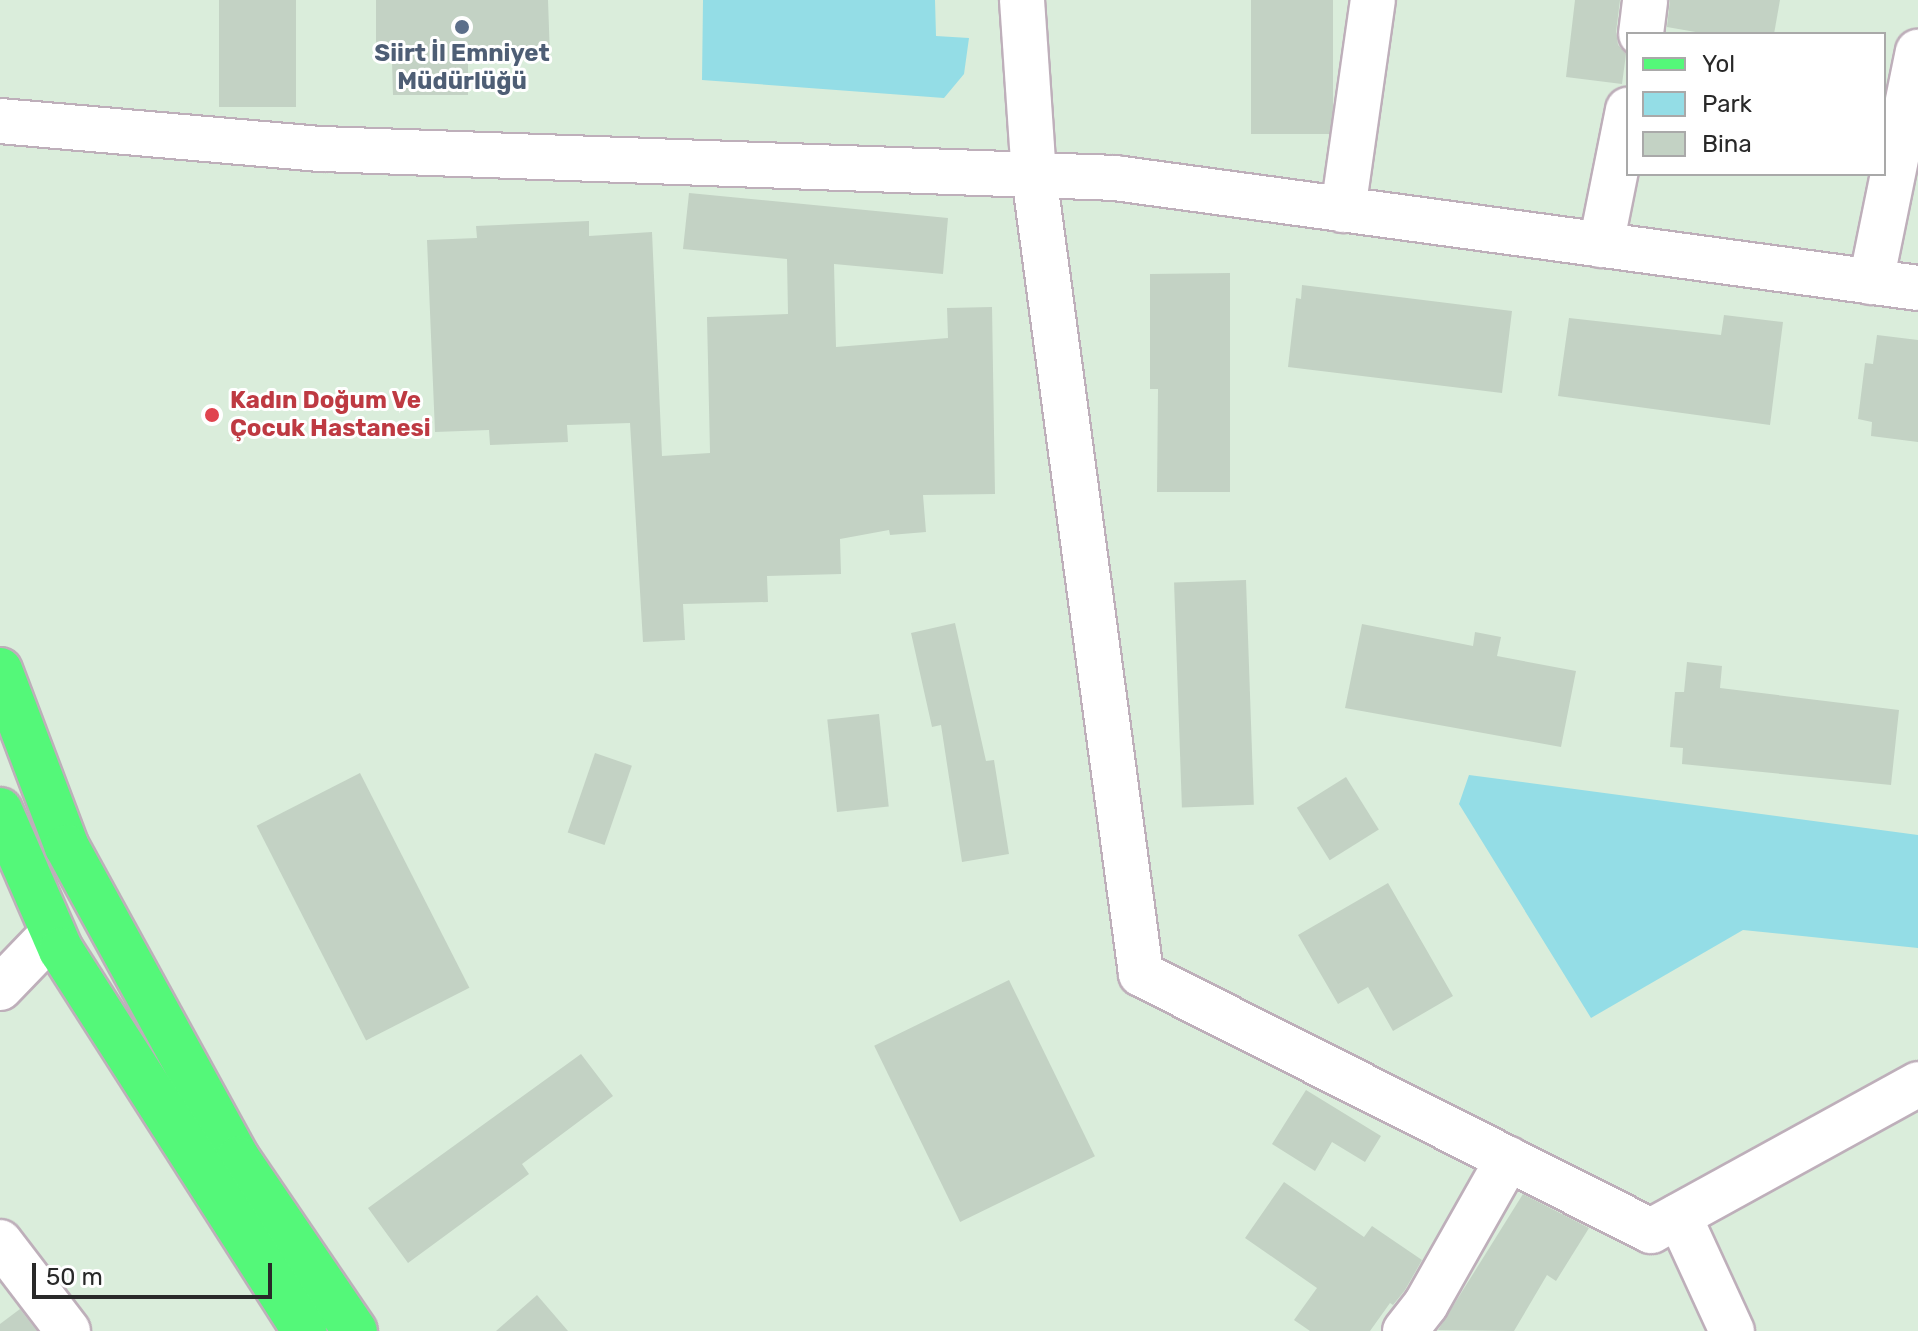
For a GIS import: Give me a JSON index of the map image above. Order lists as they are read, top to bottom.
{
  "places": ["Siirt İl Emniyet Müdürlüğü", "Kadın Doğum Ve Çocuk Hastanesi"],
  "legend": ["Yol", "Park", "Bina"],
  "scale_bar": "50 m"
}
